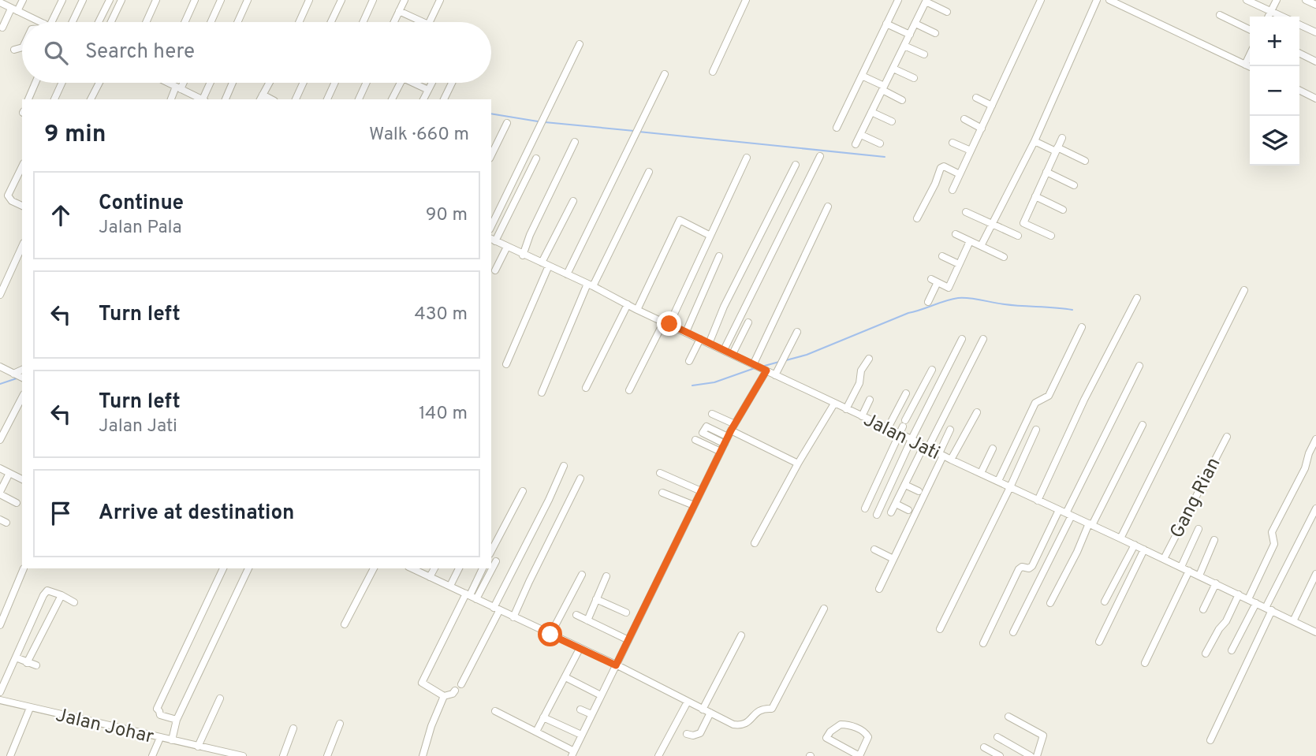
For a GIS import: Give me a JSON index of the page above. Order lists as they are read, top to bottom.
{
  "streets": {
    "street": ["Jalan Jati", "Gang Rian", "Jalan Johar"]
  },
  "crossings": [
    ["Jalan Jati", "Gang Rian"]
  ],
  "page": {
    "map_buttons": ["+", "−"],
    "search": "Search here",
    "heading": ["9 min", "Walk · 660 m"],
    "list": [
      ["Continue", "Jalan Pala", "90 m"],
      ["Turn left", "430 m"],
      ["Turn left", "Jalan Jati", "140 m"],
      "Arrive at destination"
    ]
  }
}
